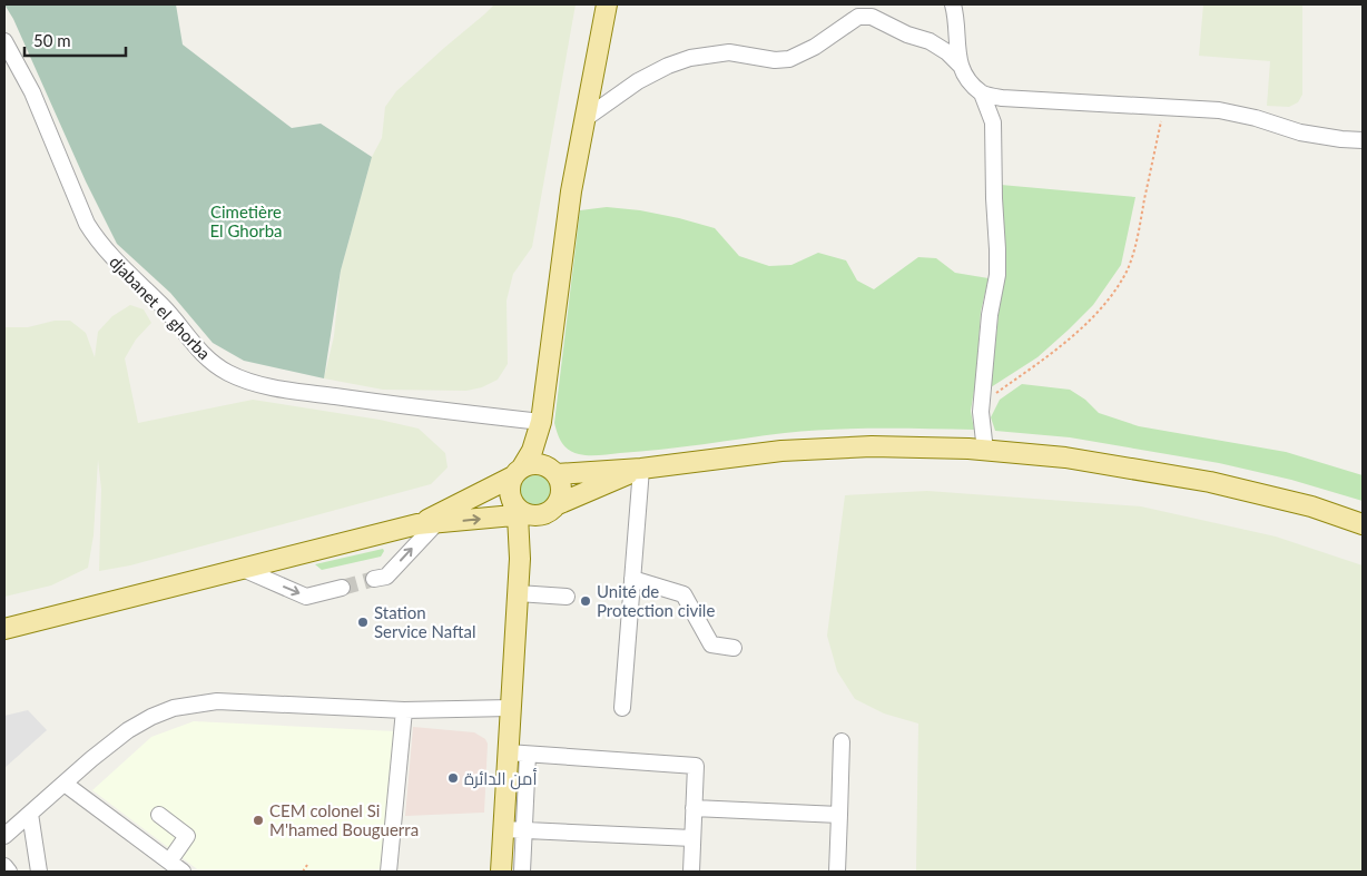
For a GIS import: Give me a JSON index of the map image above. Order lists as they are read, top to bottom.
{
  "streets": {
    "street": ["djabanet el ghorba"]
  },
  "parks": ["Cimetière El Ghorba"],
  "places": [
    "Unité de Protection civile",
    "Station Service Naftal",
    "أمن الدائرة",
    "CEM colonel Si M'hamed Bouguerra"
  ],
  "scale_bar": "50 m"
}
